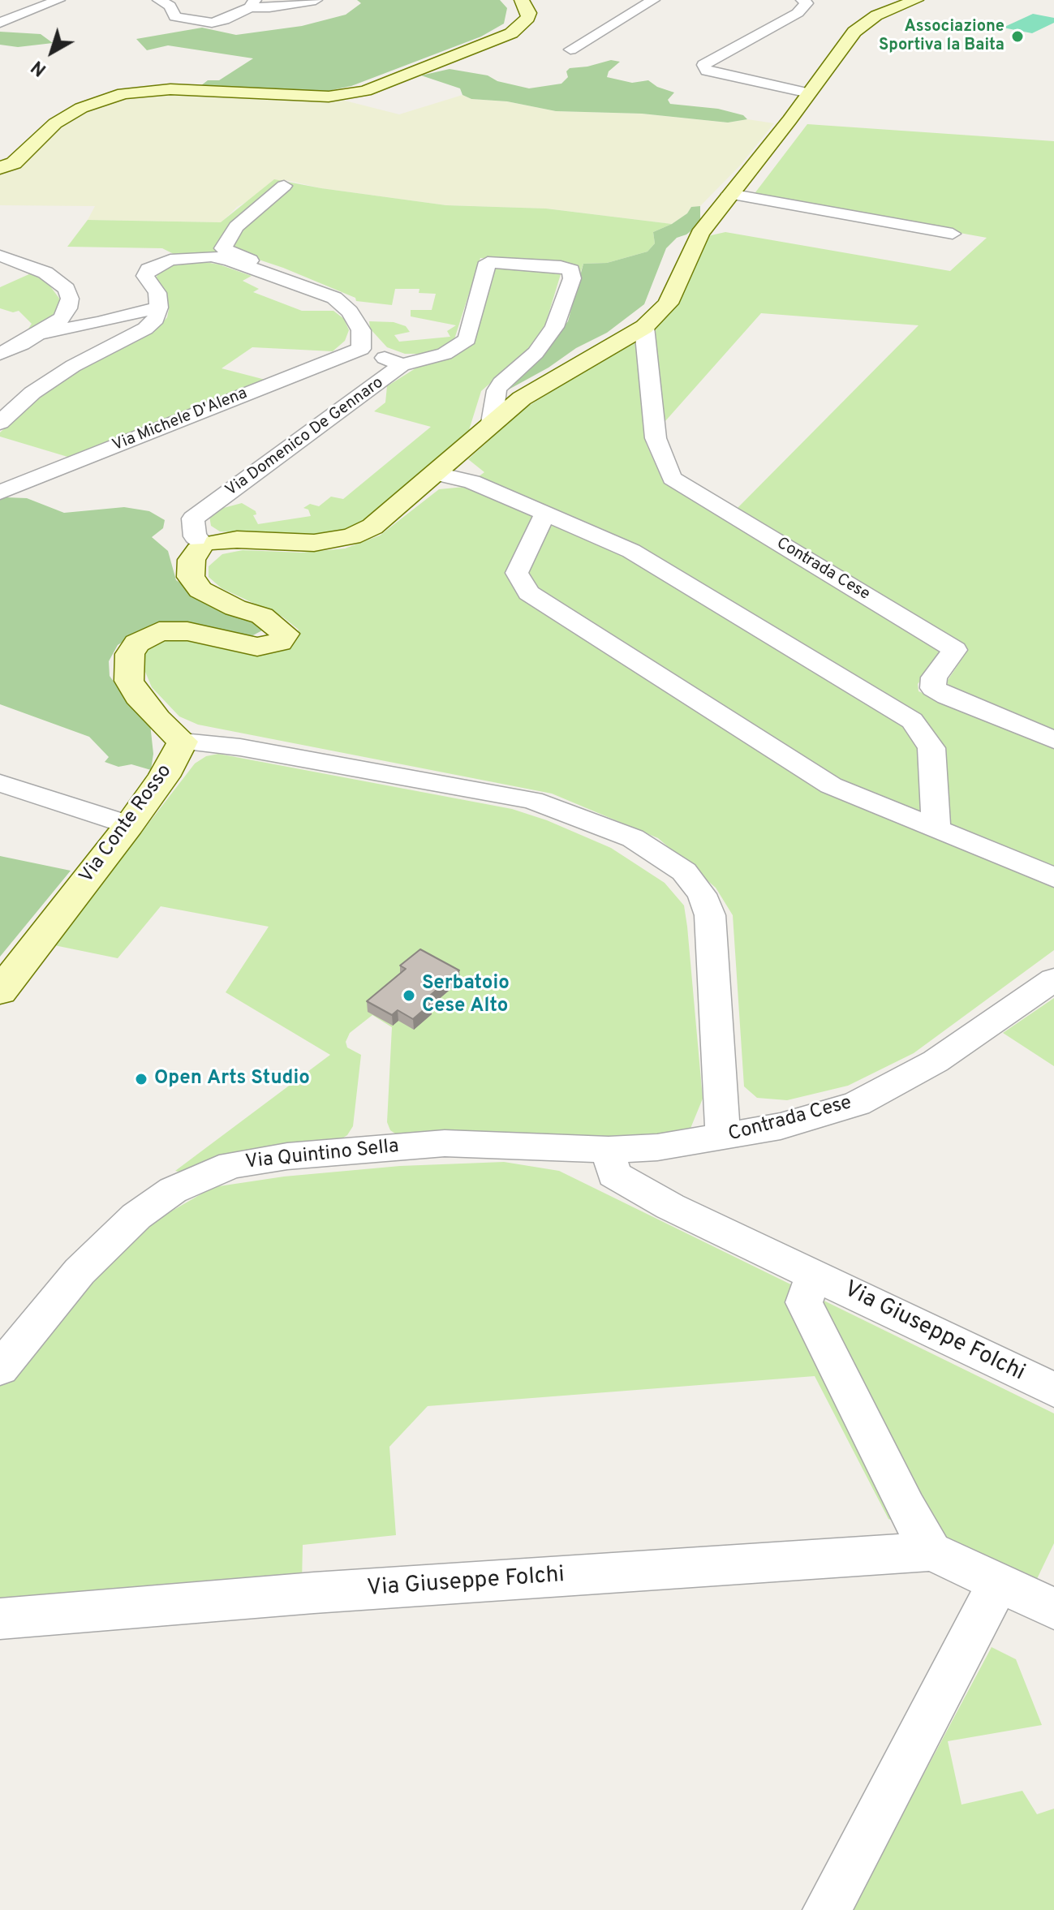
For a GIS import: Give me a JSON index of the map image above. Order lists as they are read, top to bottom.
{
  "streets": {
    "street": [
      "Via Michele D'Alena",
      "Via Domenico De Gennaro",
      "Contrada Cese",
      "Via Conte Rosso",
      "Via Quintino Sella",
      "Via Giuseppe Folchi"
    ]
  },
  "crossings": [
    ["Via Michele D'Alena", "Via Domenico De Gennaro"],
    ["Contrada Cese", "Via Quintino Sella"],
    ["Contrada Cese", "Via Giuseppe Folchi"],
    ["Via Quintino Sella", "Via Giuseppe Folchi"]
  ],
  "places": ["Associazione Sportiva la Baita", "Serbatoio Cese Alto", "Open Arts Studio"],
  "north": "bottom left"
}
